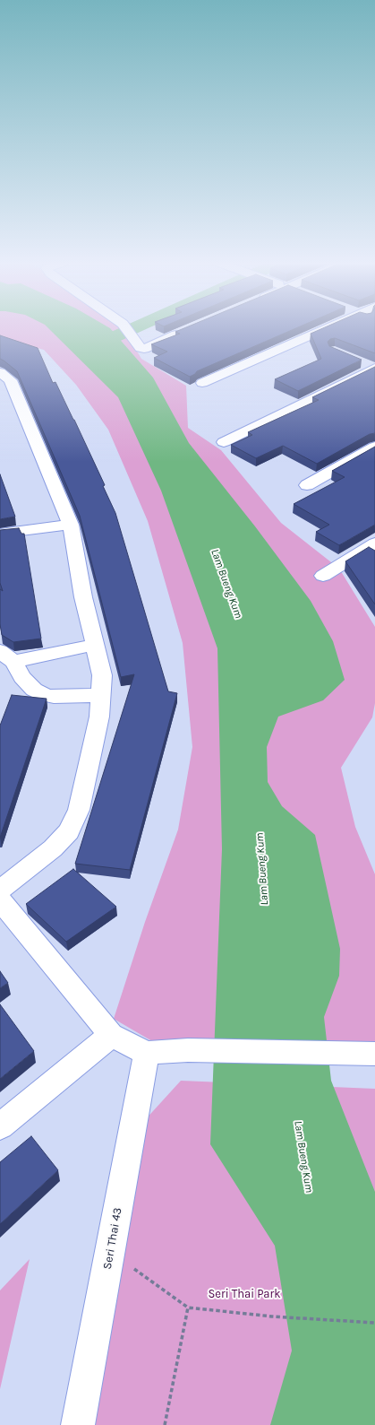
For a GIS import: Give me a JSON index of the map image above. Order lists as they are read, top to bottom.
{
  "streets": {
    "street": ["Seri Thai 43"]
  },
  "water": ["Lam Bueng Kum"],
  "parks": ["Seri Thai Park"]
}
